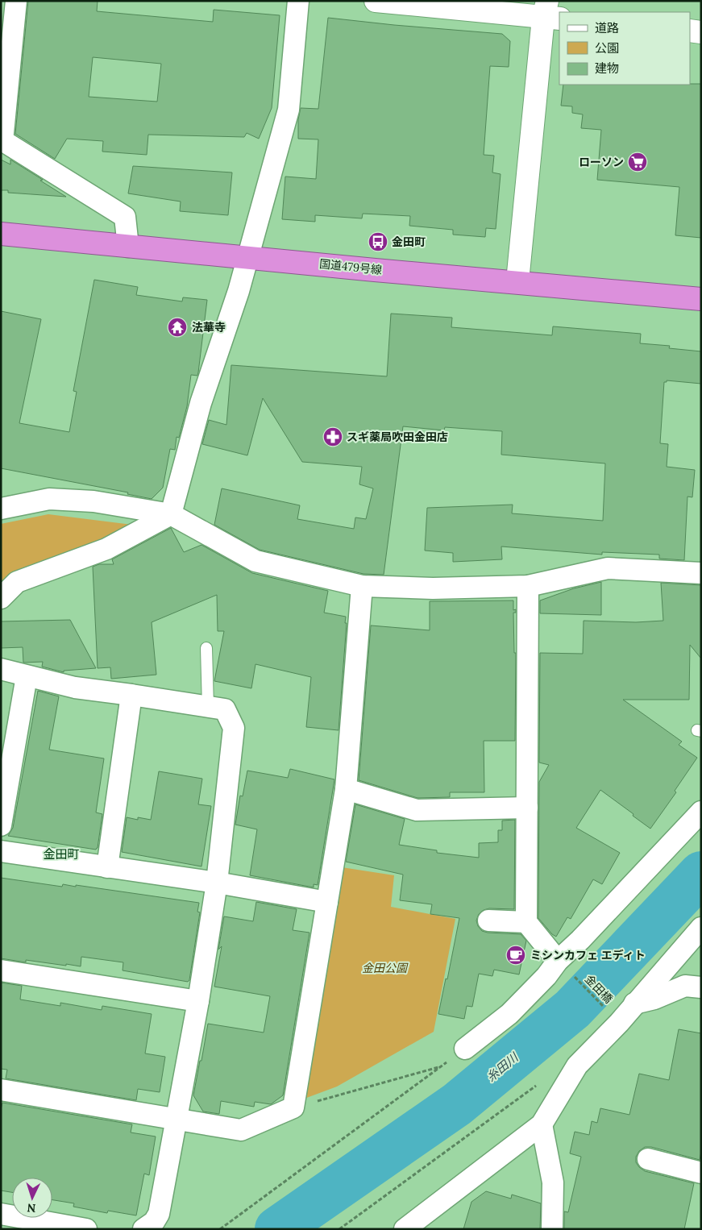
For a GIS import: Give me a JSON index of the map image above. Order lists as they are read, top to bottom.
{
  "streets": {
    "highway": ["国道479号線"],
    "path": ["金田橋"]
  },
  "districts": ["金田町"],
  "water": ["糸田川"],
  "parks": ["金田公園"],
  "places": {
    "supermarket": ["ローソン"],
    "bus stop": ["金田町"],
    "temple": ["法華寺"],
    "pharmacy": ["スギ薬局吹田金田店"],
    "cafe": ["ミシンカフェ エディト"]
  },
  "legend": ["道路", "公園", "建物"],
  "north": "bottom"
}
